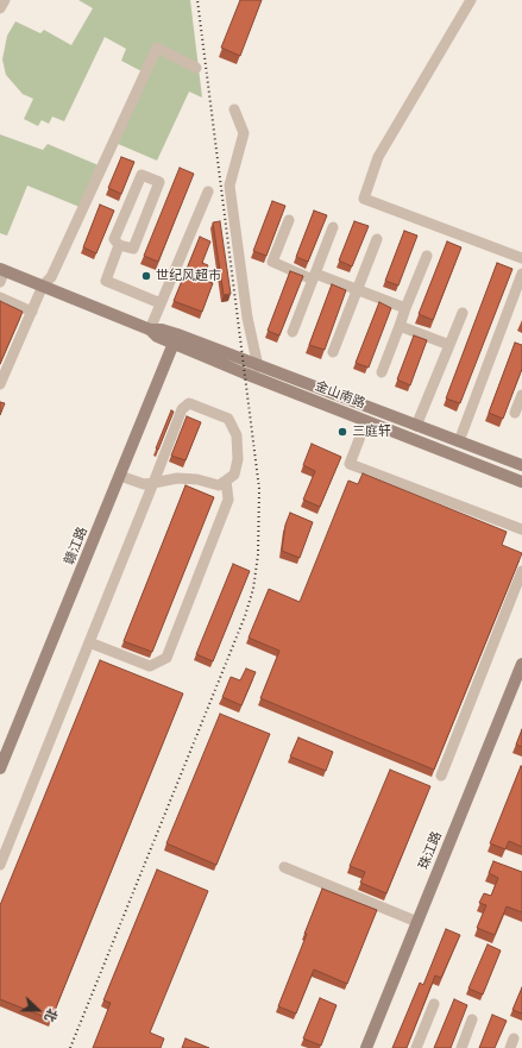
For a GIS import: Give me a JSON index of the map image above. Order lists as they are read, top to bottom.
{
  "streets": {
    "main road": ["金山南路", "赣江路", "珠江路"]
  },
  "crossings": [
    ["金山南路", "赣江路"]
  ],
  "places": ["世纪风超市", "三庭轩"],
  "north": "right"
}
